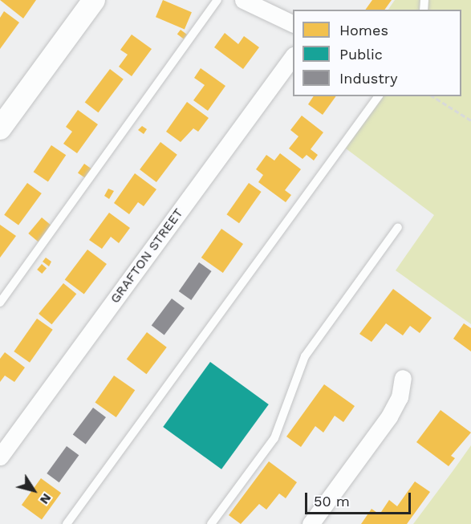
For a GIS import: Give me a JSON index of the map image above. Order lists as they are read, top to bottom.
{
  "streets": {
    "street": ["GRAFTON STREET"]
  },
  "legend": ["Homes", "Public", "Industry"],
  "scale_bar": "50 m",
  "north": "bottom right"
}
